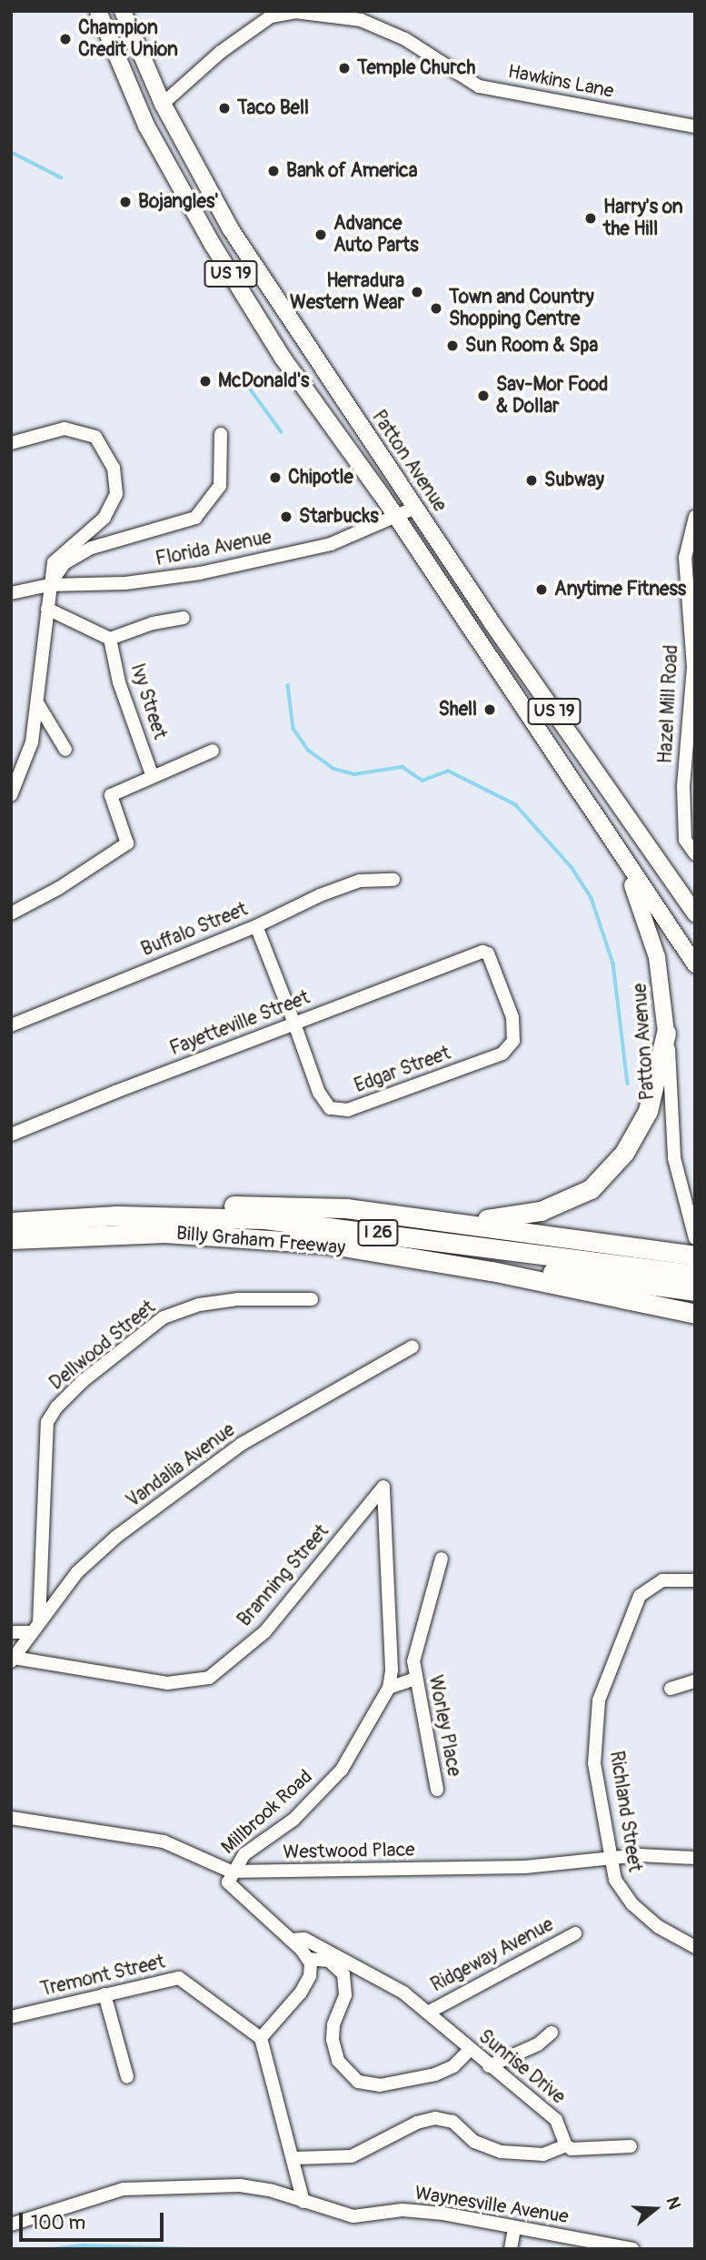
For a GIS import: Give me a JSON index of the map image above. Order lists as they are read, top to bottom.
{
  "streets": {
    "highway": ["I 26", "Billy Graham Freeway"],
    "main road": ["US 19", "Patton Avenue"],
    "street": [
      "Hawkins Lane",
      "Florida Avenue",
      "Ivy Street",
      "Hazel Mill Road",
      "Buffalo Street",
      "Fayetteville Street",
      "Edgar Street",
      "Dellwood Street",
      "Vandalia Avenue",
      "Branning Street",
      "Worley Place",
      "Richland Street",
      "Millbrook Road",
      "Westwood Place",
      "Ridgeway Avenue",
      "Tremont Street",
      "Sunrise Drive",
      "Waynesville Avenue"
    ]
  },
  "crossings": [
    ["Hawkins Lane", "Patton Avenue"],
    ["Patton Avenue", "Florida Avenue"],
    ["Fayetteville Street", "Edgar Street"],
    ["Dellwood Street", "Vandalia Avenue"],
    ["Vandalia Avenue", "Branning Street"],
    ["Branning Street", "Millbrook Road"],
    ["Richland Street", "Westwood Place"],
    ["Millbrook Road", "Westwood Place"],
    ["Millbrook Road", "Sunrise Drive"],
    ["Ridgeway Avenue", "Sunrise Drive"]
  ],
  "places": [
    "Champion Credit Union",
    "Temple Church",
    "Taco Bell",
    "Bank of America",
    "Bojangles'",
    "Harry's on the Hill",
    "Advance Auto Parts",
    "Herradura Western Wear",
    "Town and Country Shopping Centre",
    "Sun Room & Spa",
    "McDonald's",
    "Sav-Mor Food & Dollar",
    "Chipotle",
    "Subway",
    "Starbucks",
    "Anytime Fitness",
    "Shell"
  ],
  "scale_bar": "100 m",
  "north": "right"
}
